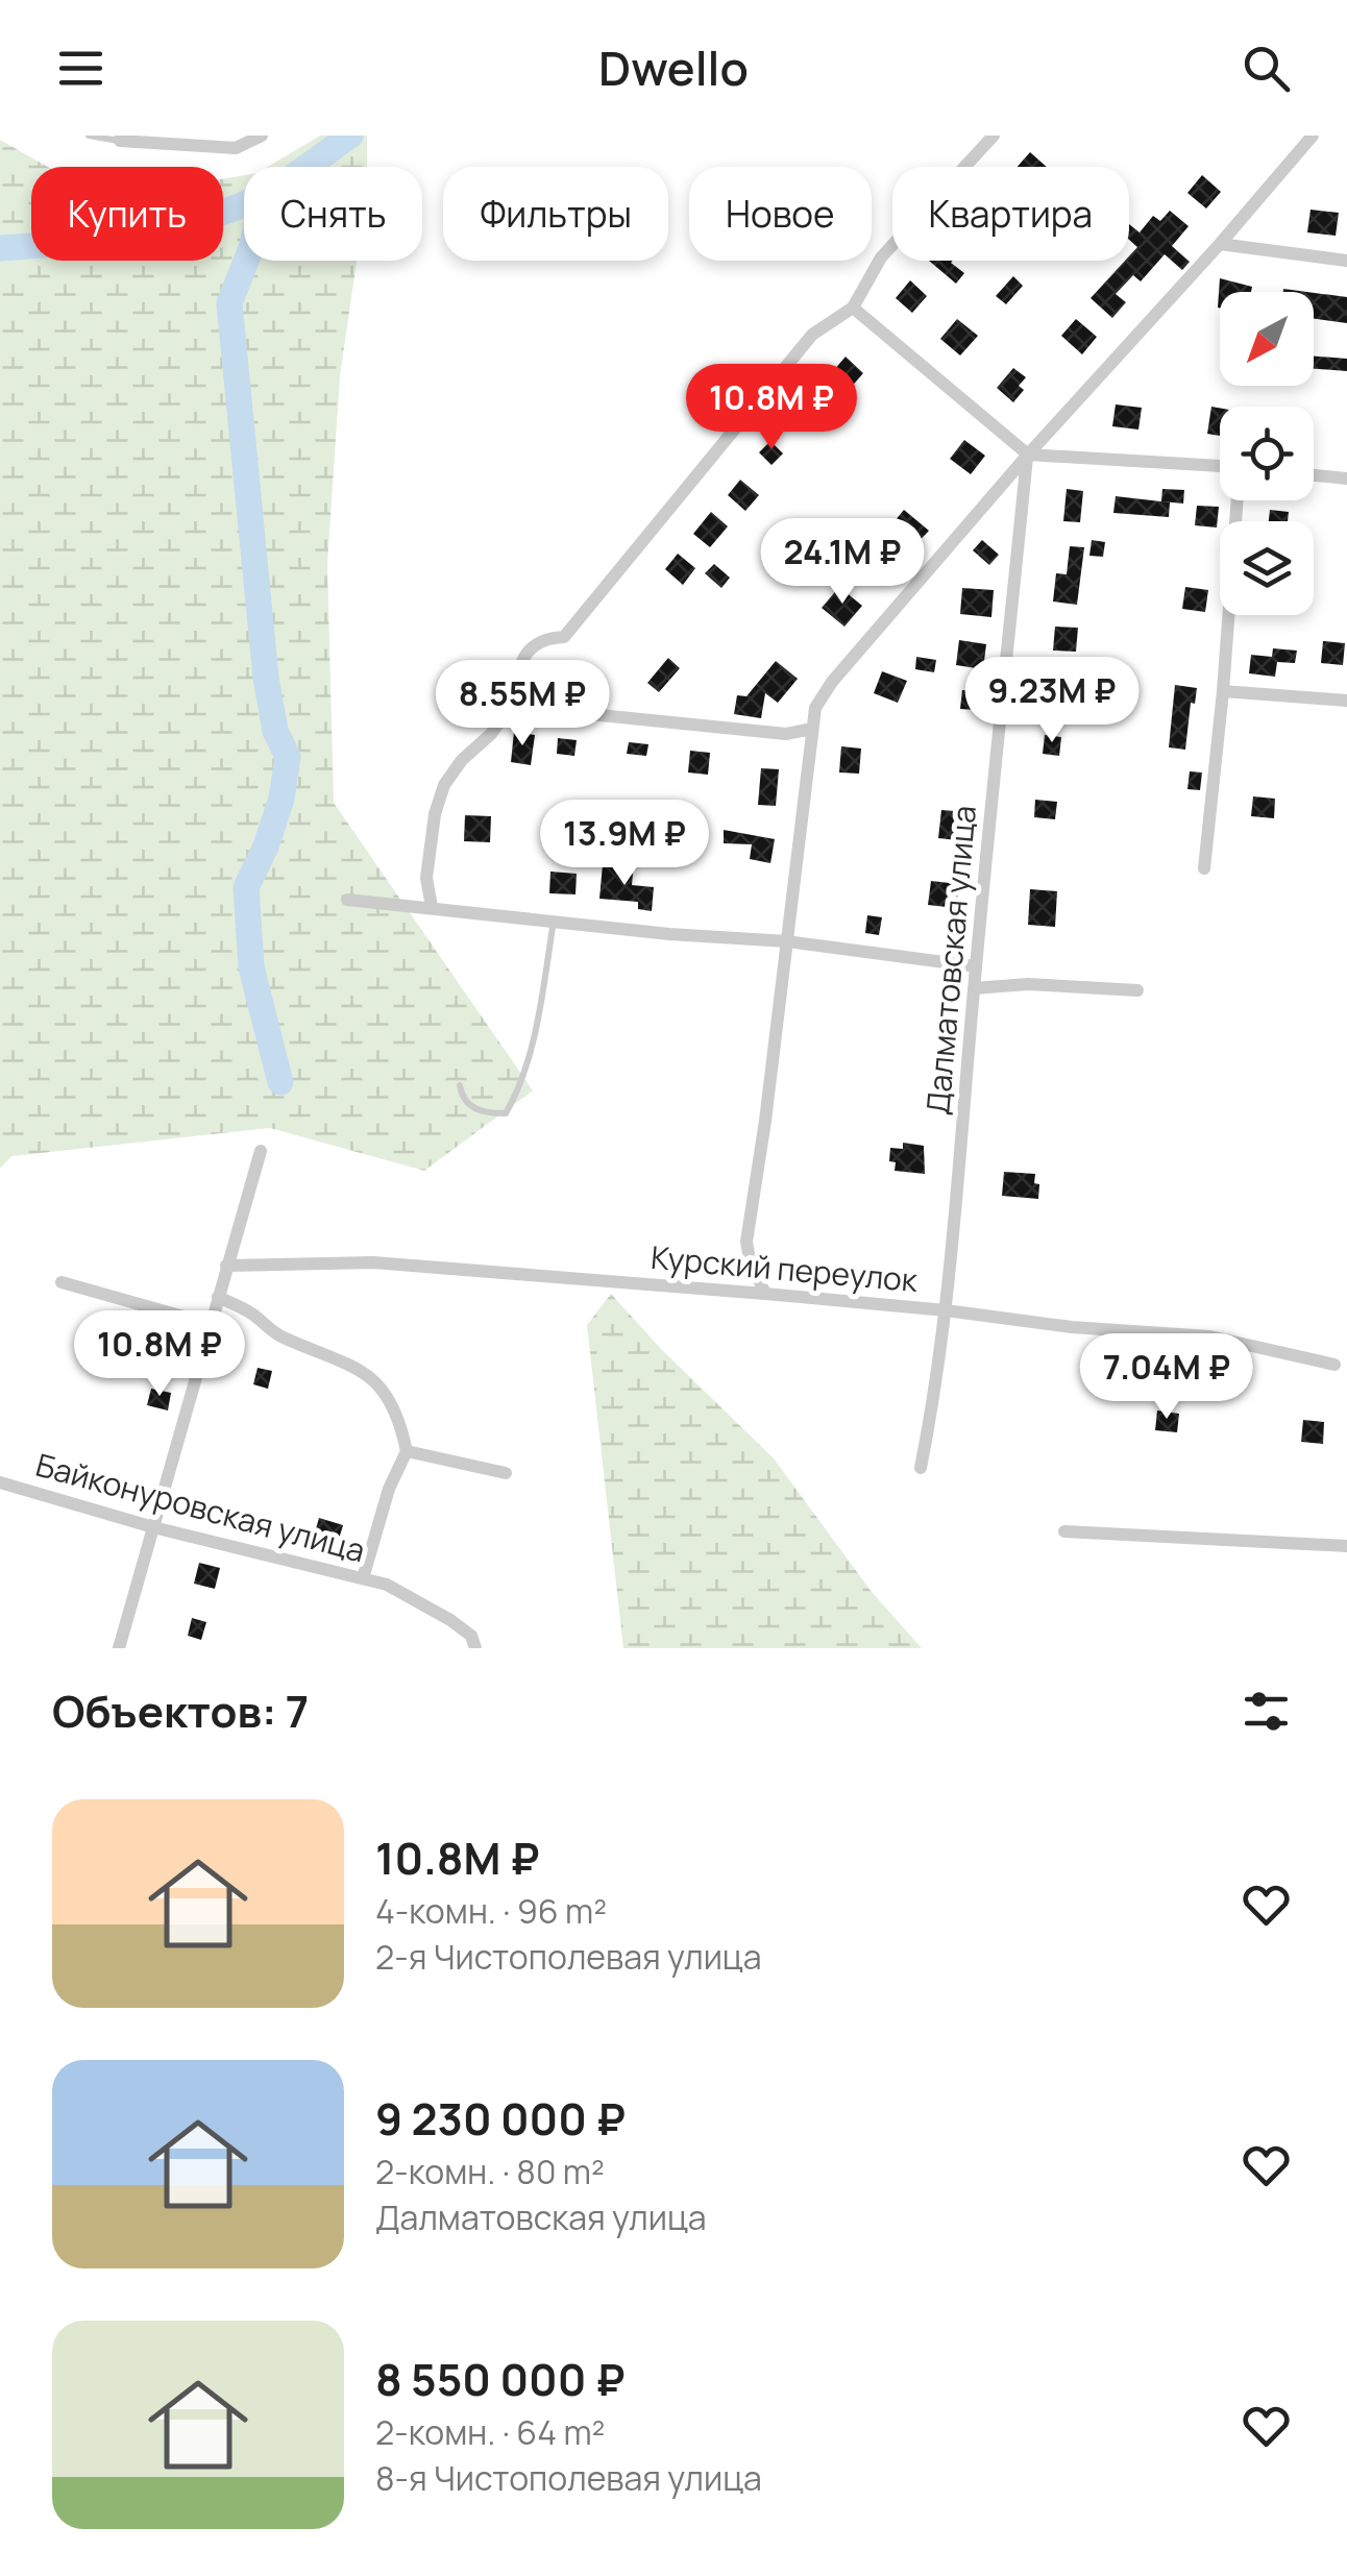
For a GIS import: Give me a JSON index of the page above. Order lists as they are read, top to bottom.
{
  "streets": {
    "street": ["Далматовская улица", "Курский переулок", "Байконуровская улица"]
  },
  "crossings": [
    ["Далматовская улица", "Курский переулок"]
  ],
  "north": "bottom left",
  "page": {
    "header": "Dwello",
    "chip": [
      "Купить",
      "Снять",
      "Фильтры",
      "Новое",
      "Квартира"
    ],
    "price": [
      "10.8M ₽",
      "24.1M ₽",
      "9.23M ₽",
      "8.55M ₽",
      "13.9M ₽",
      "10.8M ₽",
      "7.04M ₽"
    ],
    "heading": "Объектов: 7",
    "list": [
      {
        "name": "10.8M ₽",
        "note": "4-комн. · 96 m² · 2-я Чистополевая улица"
      },
      {
        "name": "9 230 000 ₽",
        "note": "2-комн. · 80 m² · Далматовская улица"
      },
      {
        "name": "8 550 000 ₽",
        "note": "2-комн. · 64 m² · 8-я Чистополевая улица"
      }
    ]
  }
}
